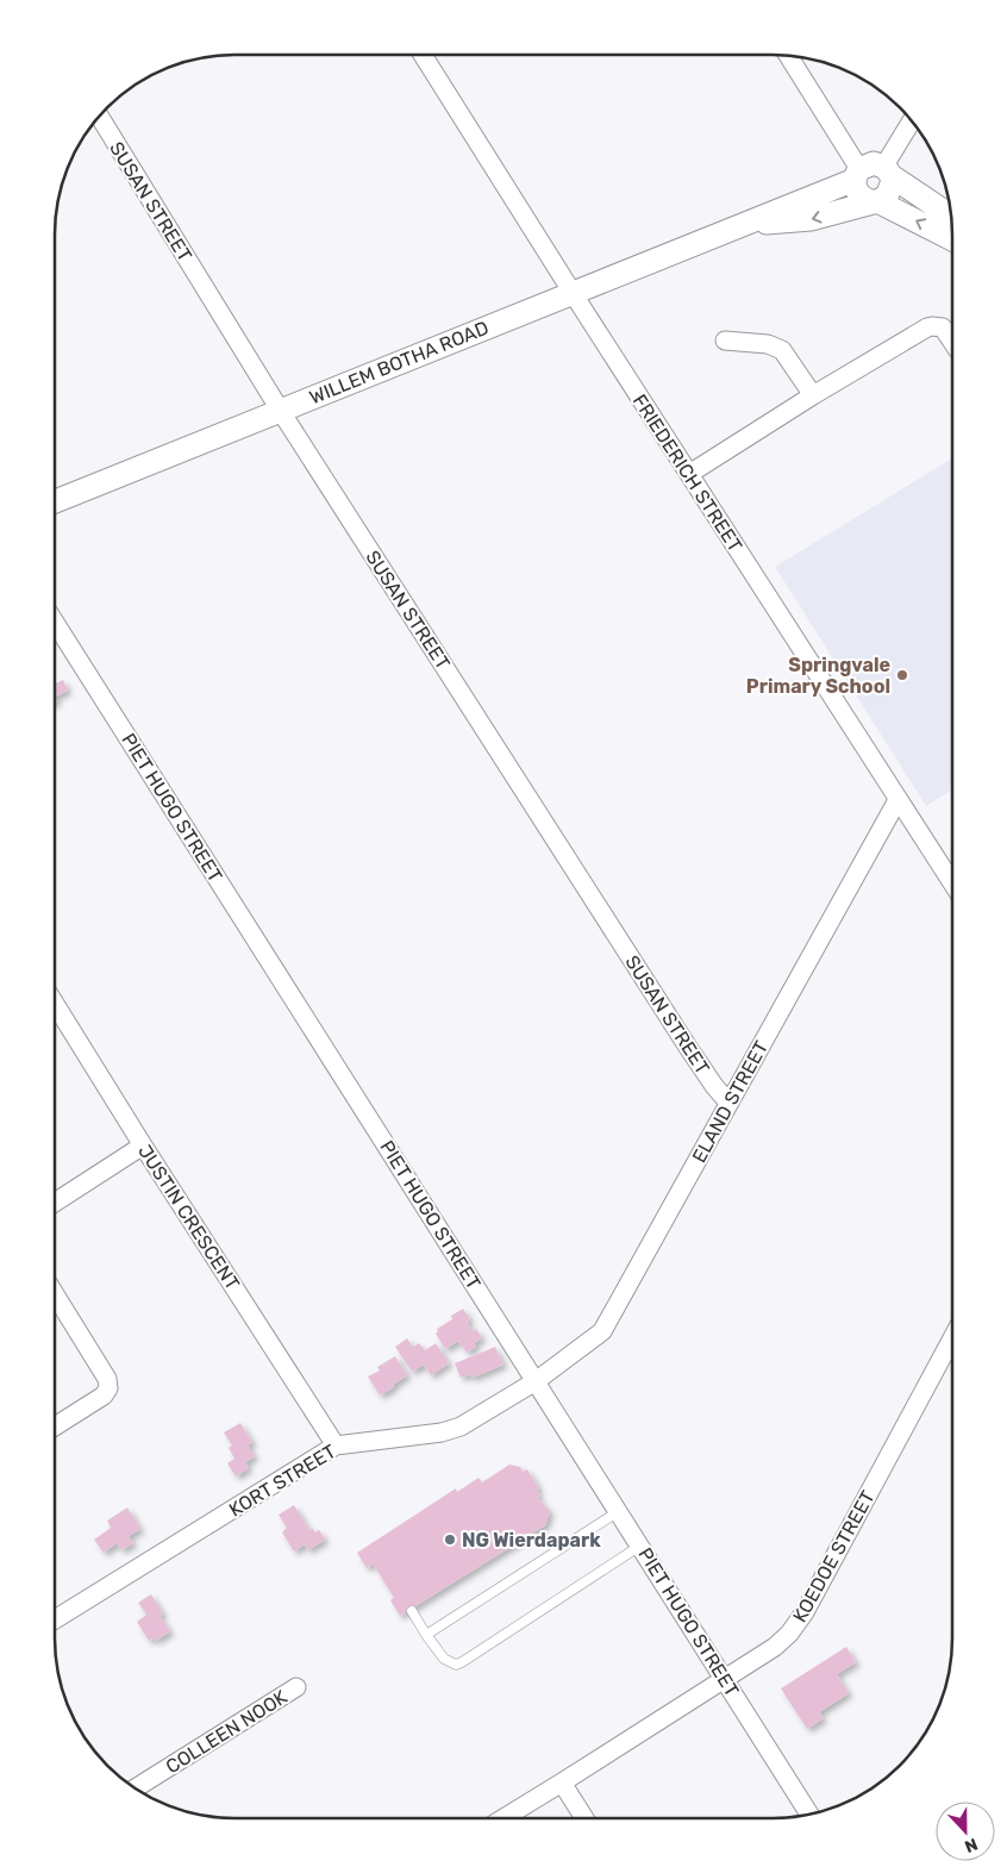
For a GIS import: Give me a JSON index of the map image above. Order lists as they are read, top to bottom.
{
  "streets": {
    "street": [
      "SUSAN STREET",
      "WILLEM BOTHA ROAD",
      "FRIEDERICH STREET",
      "PIET HUGO STREET",
      "ELAND STREET",
      "JUSTIN CRESCENT",
      "KORT STREET",
      "KOEDOE STREET",
      "COLLEEN NOOK"
    ]
  },
  "crossings": [
    ["SUSAN STREET", "WILLEM BOTHA ROAD"],
    ["SUSAN STREET", "ELAND STREET"],
    ["WILLEM BOTHA ROAD", "FRIEDERICH STREET"],
    ["FRIEDERICH STREET", "ELAND STREET"],
    ["PIET HUGO STREET", "ELAND STREET"],
    ["PIET HUGO STREET", "KORT STREET"],
    ["PIET HUGO STREET", "KOEDOE STREET"],
    ["ELAND STREET", "KORT STREET"],
    ["JUSTIN CRESCENT", "KORT STREET"]
  ],
  "places": ["Springvale Primary School", "NG Wierdapark"],
  "north": "bottom"
}
